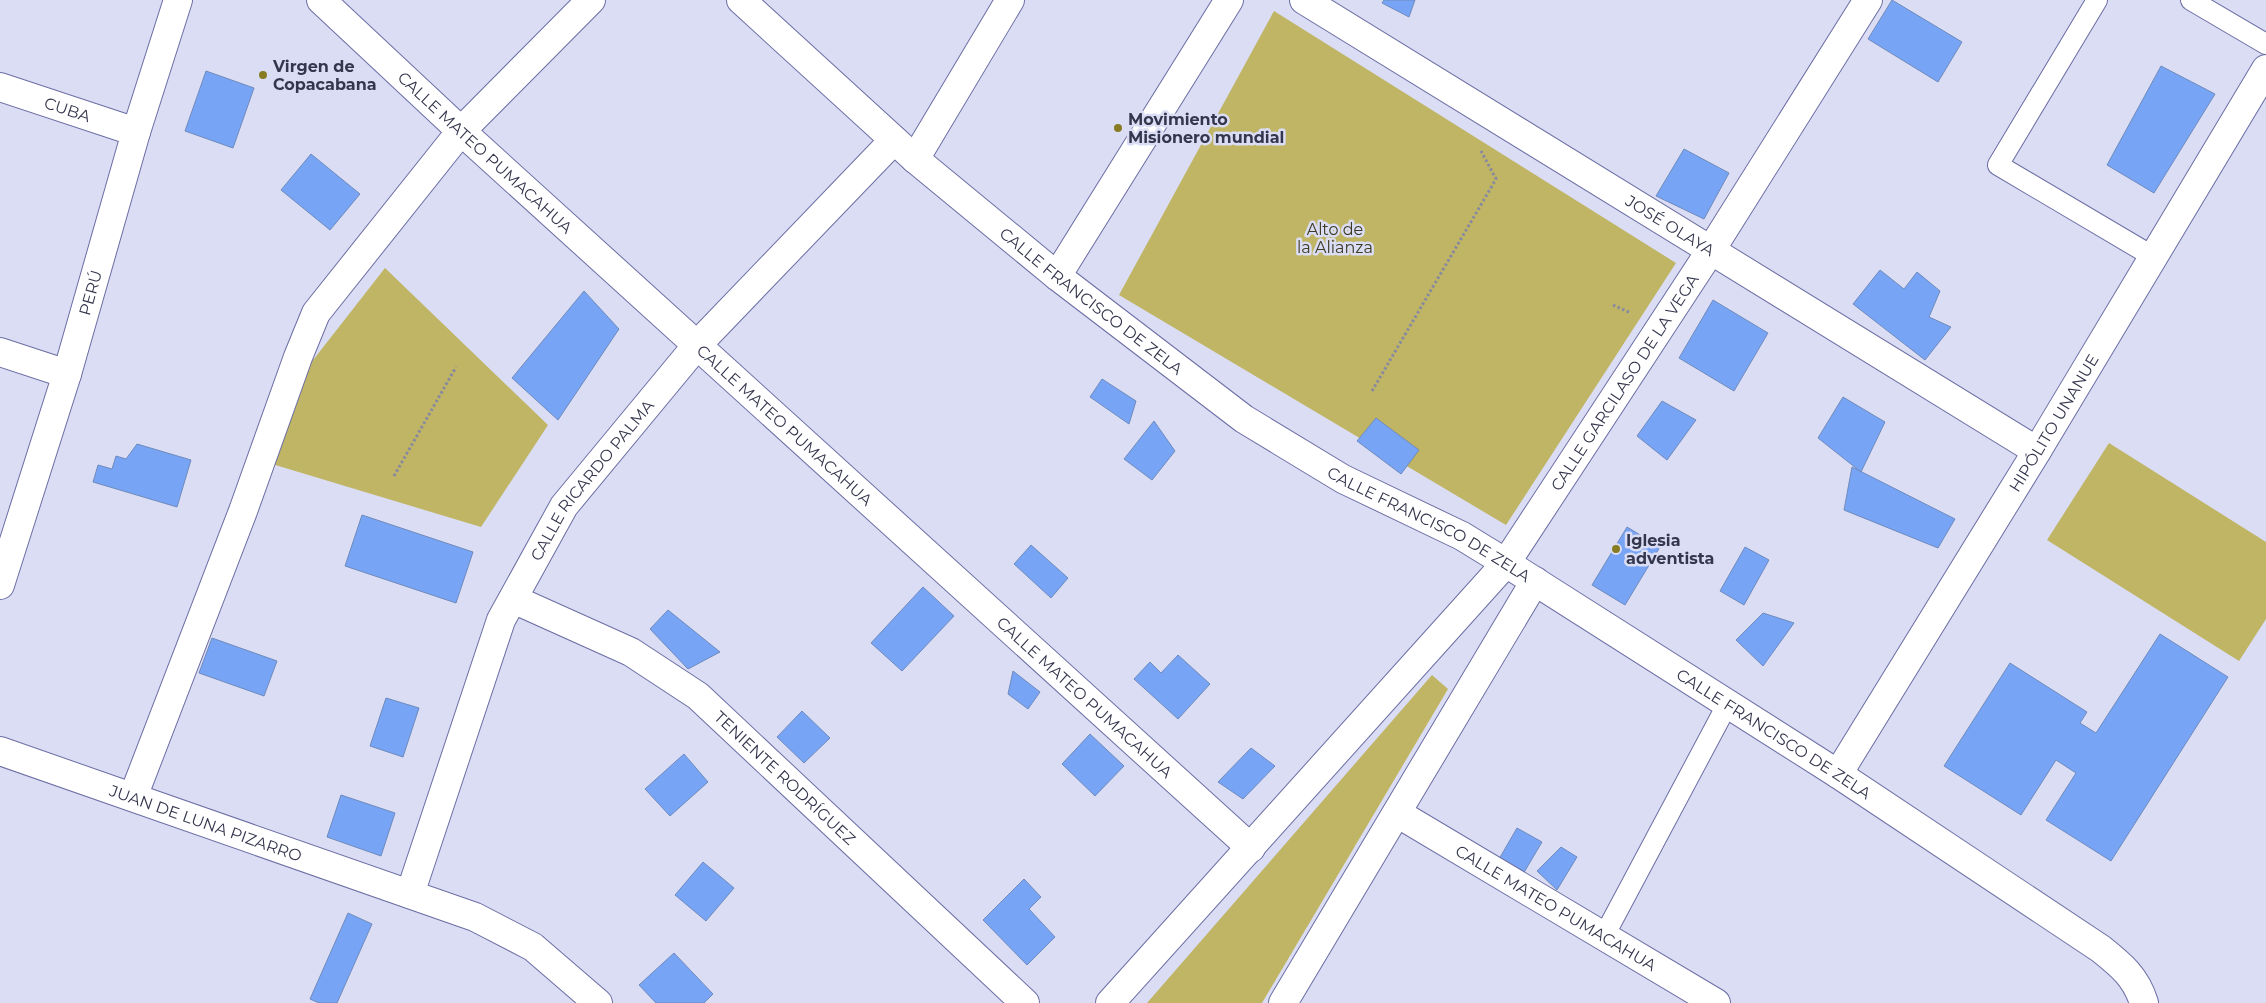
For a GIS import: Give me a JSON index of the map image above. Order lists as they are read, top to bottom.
{
  "streets": {
    "street": [
      "CUBA",
      "CALLE MATEO PUMACAHUA",
      "JOSÉ OLAYA",
      "PERÚ",
      "CALLE FRANCISCO DE ZELA",
      "CALLE GARCILASO DE LA VEGA",
      "HIPÓLITO UNANUE",
      "CALLE RICARDO PALMA",
      "TENIENTE RODRÍGUEZ",
      "JUAN DE LUNA PIZARRO"
    ]
  },
  "crossings": [
    ["CUBA", "PERÚ"],
    ["CALLE MATEO PUMACAHUA", "CALLE GARCILASO DE LA VEGA"],
    ["CALLE MATEO PUMACAHUA", "CALLE RICARDO PALMA"],
    ["JOSÉ OLAYA", "CALLE GARCILASO DE LA VEGA"],
    ["JOSÉ OLAYA", "HIPÓLITO UNANUE"],
    ["CALLE FRANCISCO DE ZELA", "CALLE GARCILASO DE LA VEGA"],
    ["CALLE FRANCISCO DE ZELA", "HIPÓLITO UNANUE"],
    ["CALLE FRANCISCO DE ZELA", "CALLE RICARDO PALMA"],
    ["CALLE RICARDO PALMA", "TENIENTE RODRÍGUEZ"],
    ["CALLE RICARDO PALMA", "JUAN DE LUNA PIZARRO"]
  ],
  "parks": ["Alto de la Alianza"],
  "places": ["Virgen de Copacabana", "Movimiento Misionero mundial", "Iglesia adventista"]
}
